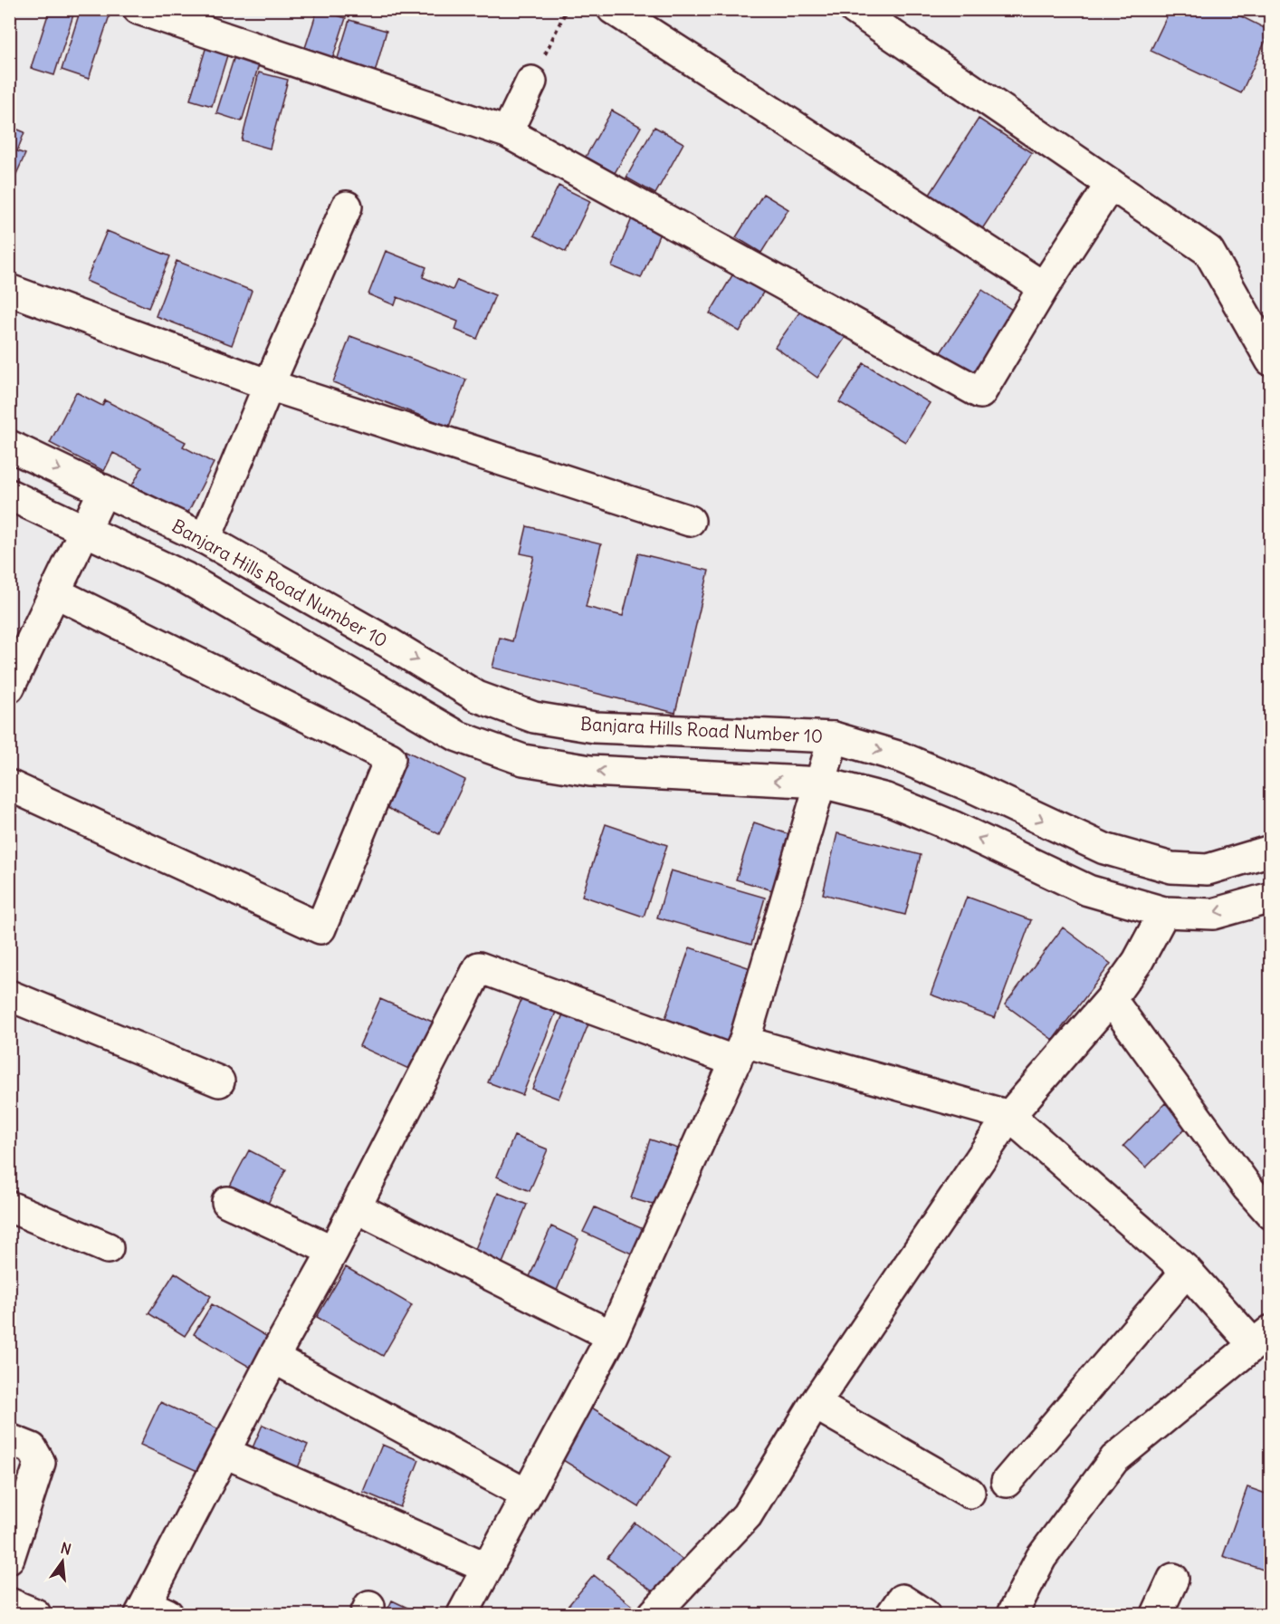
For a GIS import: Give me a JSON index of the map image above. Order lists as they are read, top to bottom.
{
  "streets": {
    "street": ["Banjara Hills Road Number 10"]
  },
  "north": "top"
}
